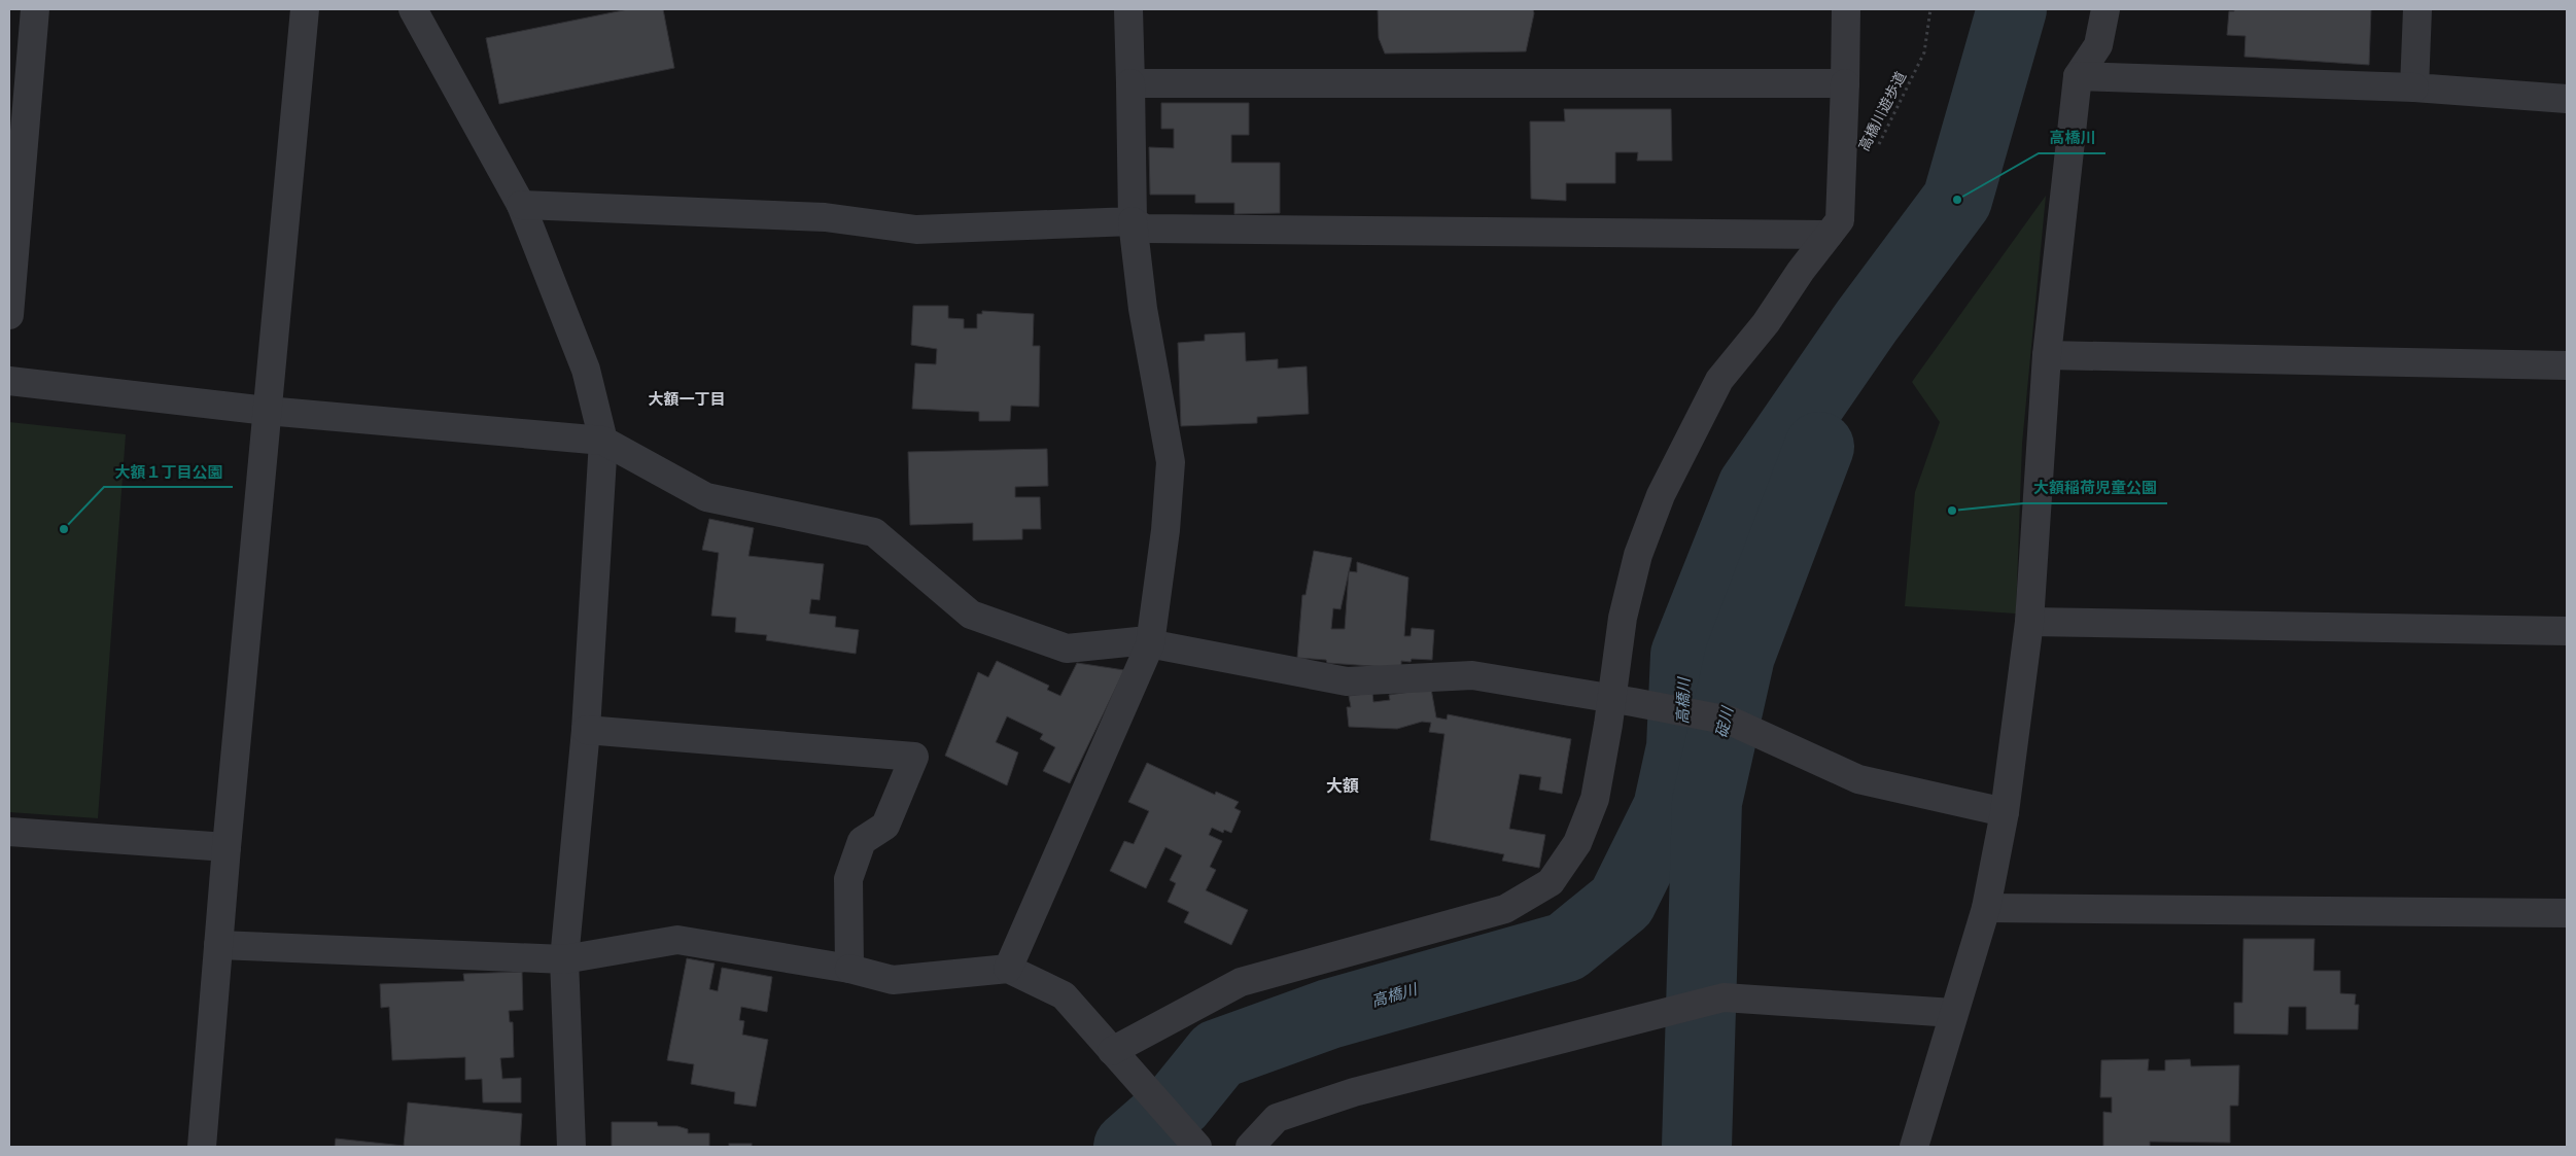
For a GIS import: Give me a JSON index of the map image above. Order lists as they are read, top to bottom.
{
  "streets": {
    "path": ["高橋川遊歩道"]
  },
  "districts": ["大額一丁目", "大額"],
  "water": ["高橋川", "碇川"],
  "places": ["高橋川", "大額稲荷児童公園", "大額１丁目公園"]
}
